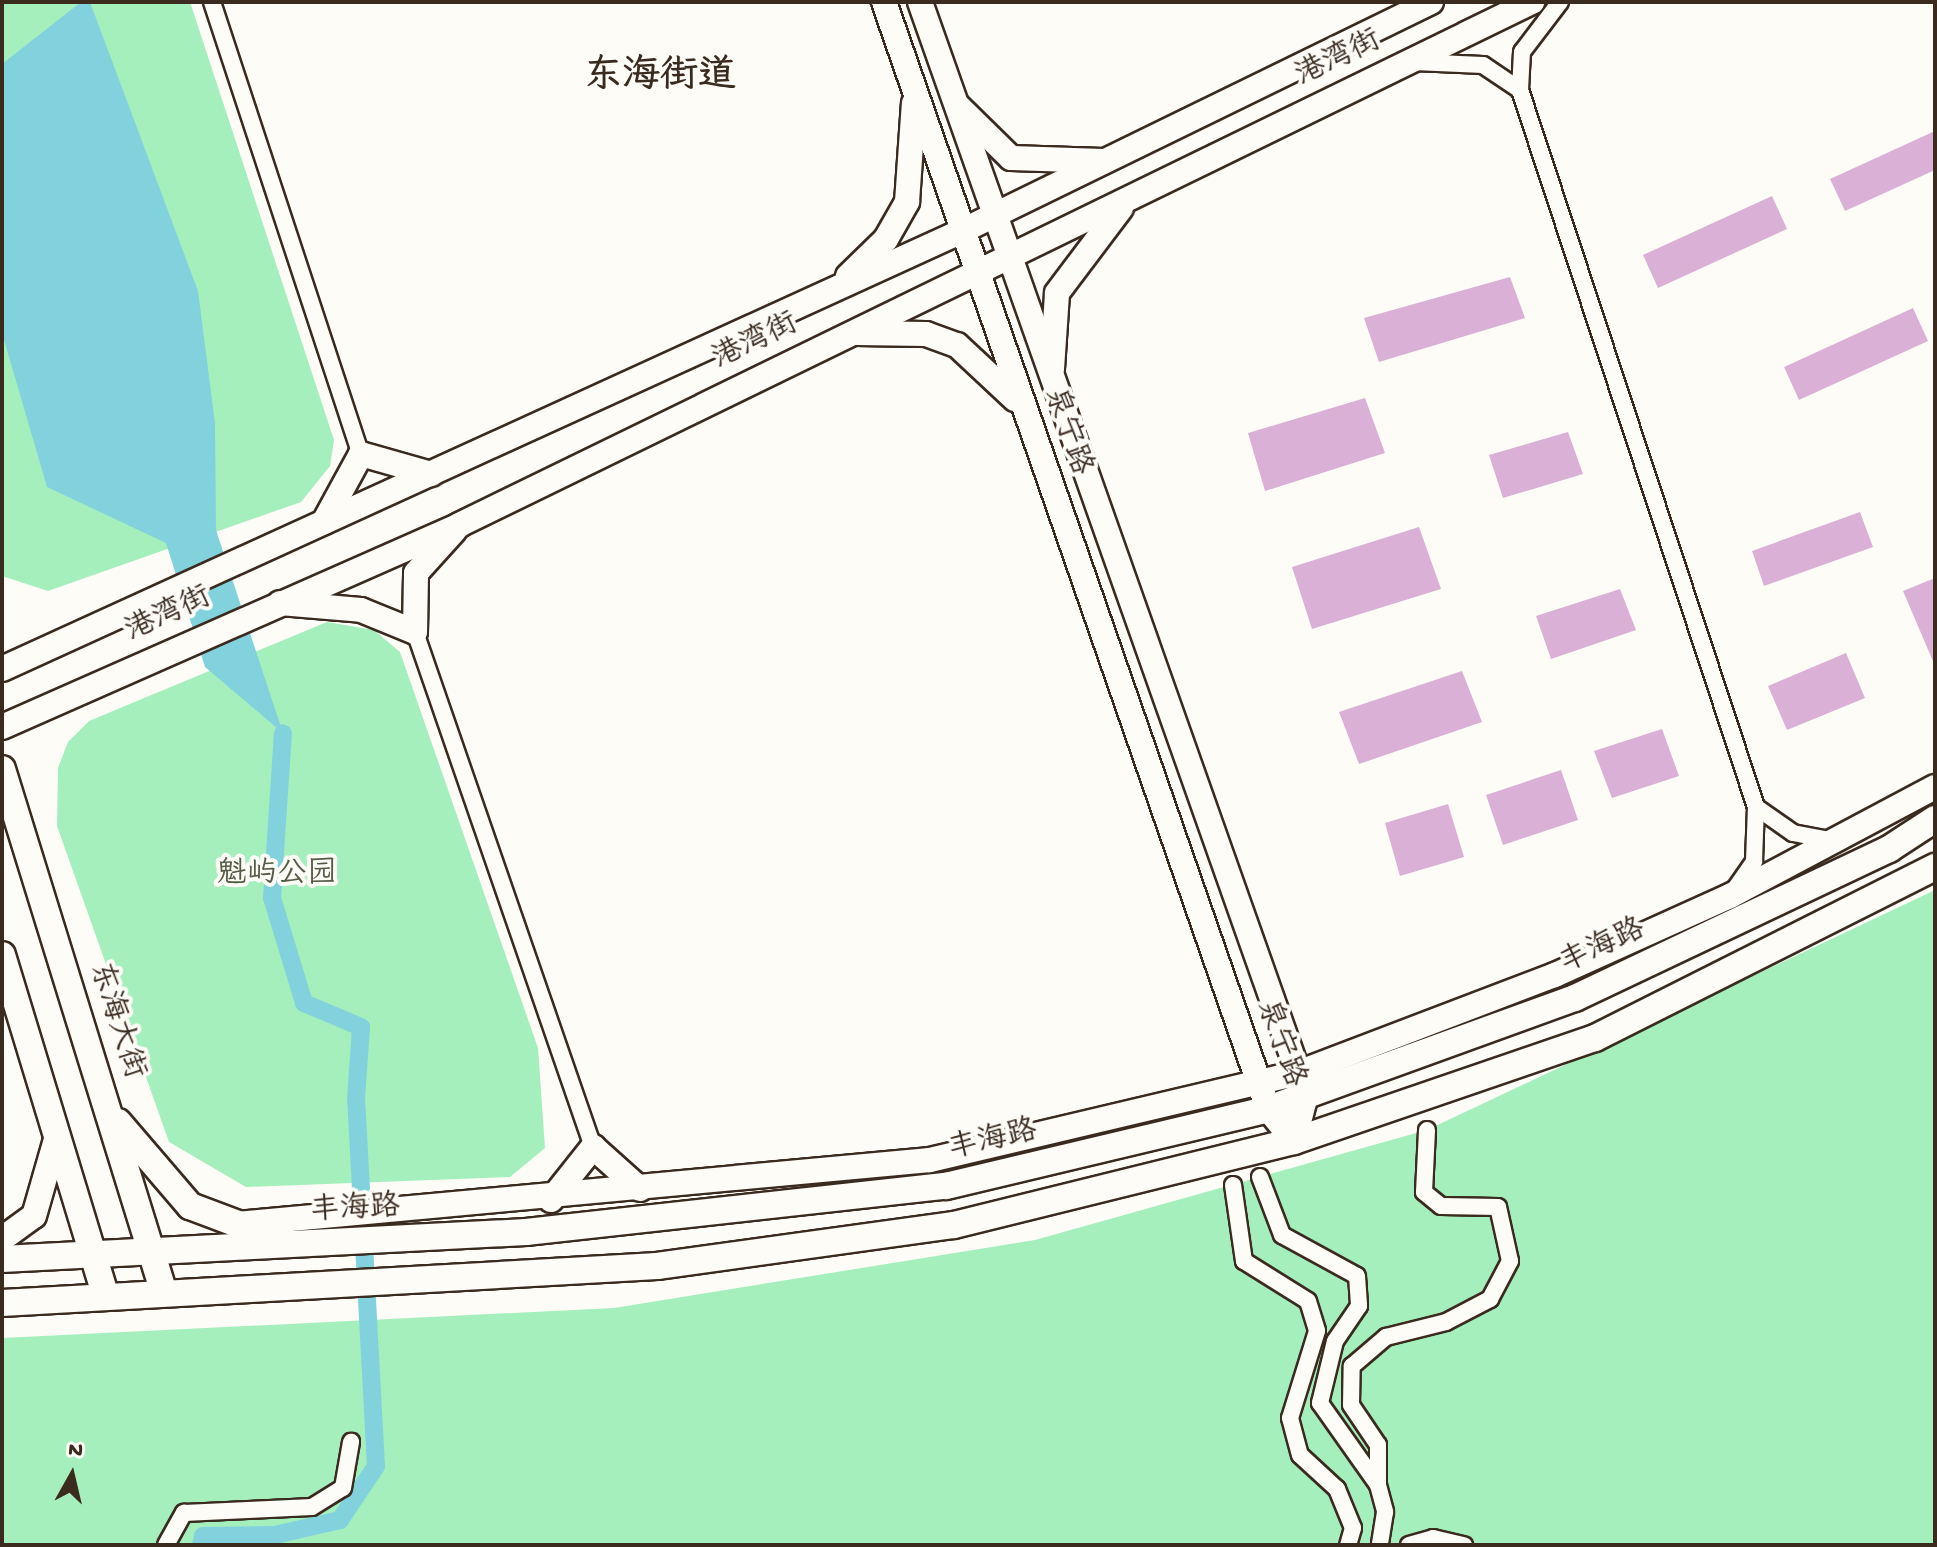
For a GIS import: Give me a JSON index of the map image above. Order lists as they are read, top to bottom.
{
  "streets": {
    "main road": ["丰海路", "东海大街"],
    "street": ["港湾街", "泉宁路"]
  },
  "crossings": [
    ["港湾街", "泉宁路"],
    ["泉宁路", "丰海路"],
    ["丰海路", "东海大街"]
  ],
  "districts": ["东海街道"],
  "parks": ["魁屿公园"],
  "north": "top"
}
